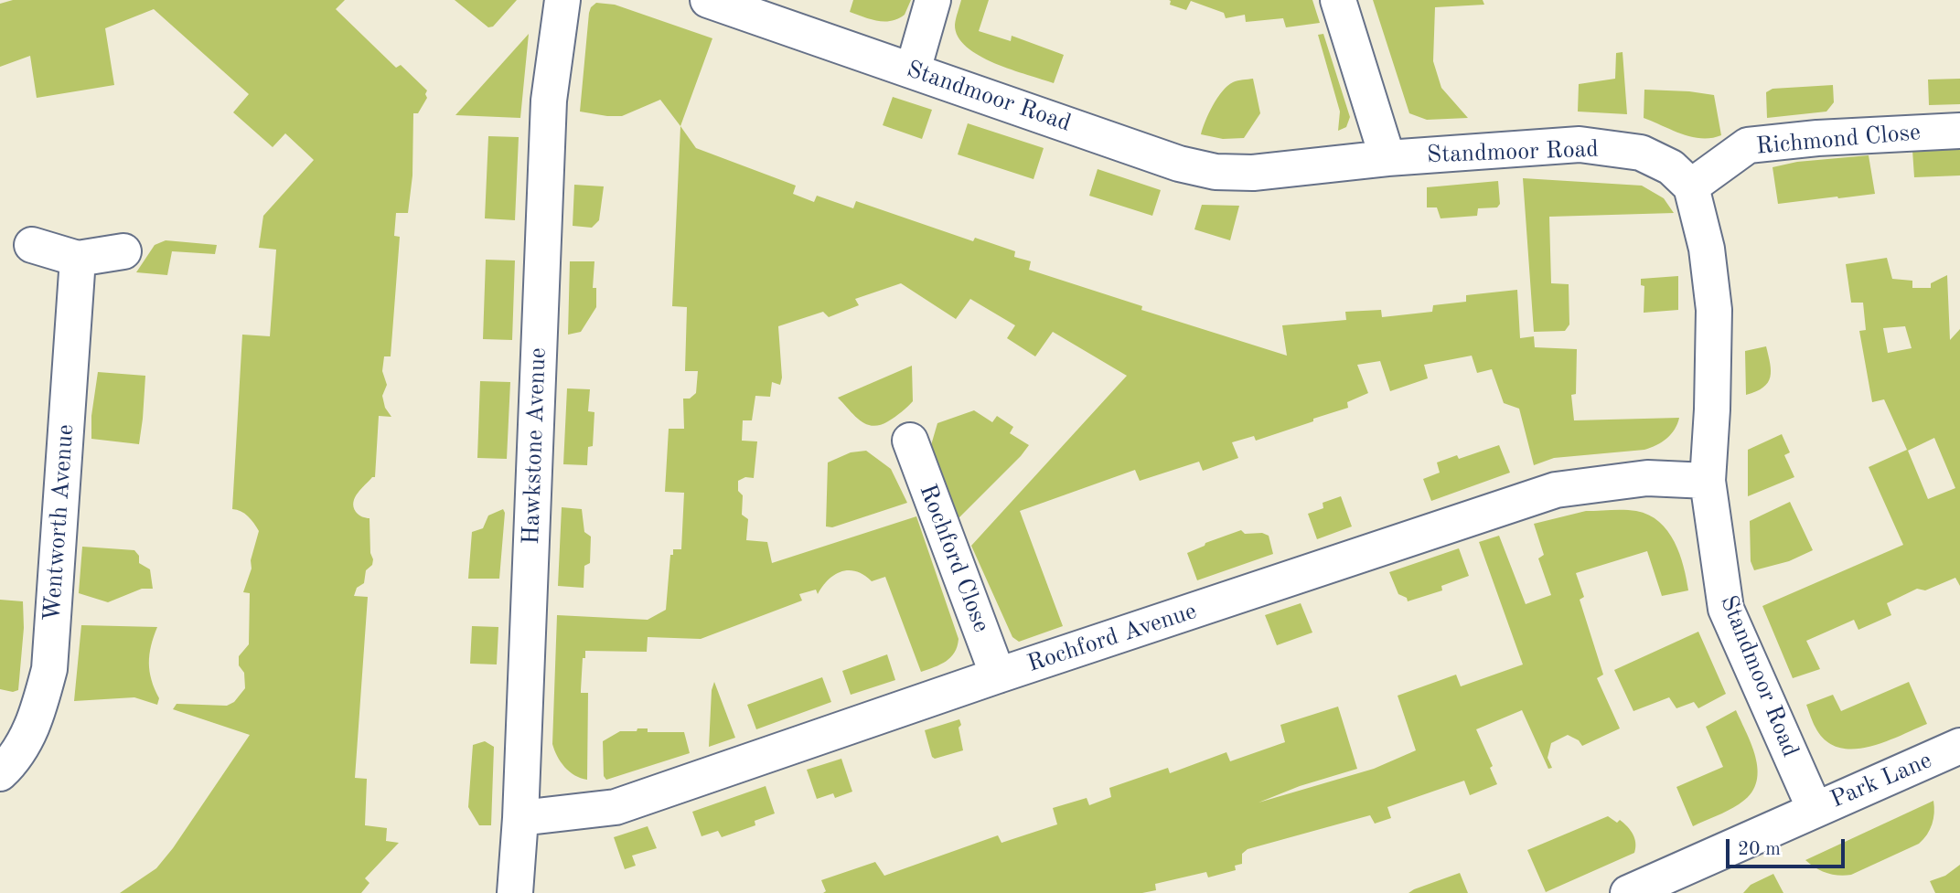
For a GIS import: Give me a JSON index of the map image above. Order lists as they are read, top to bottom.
{
  "streets": {
    "street": [
      "Standmoor Road",
      "Richmond Close",
      "Hawkstone Avenue",
      "Wentworth Avenue",
      "Rochford Close",
      "Rochford Avenue",
      "Park Lane"
    ]
  },
  "crossings": [
    ["Standmoor Road", "Richmond Close"],
    ["Standmoor Road", "Rochford Avenue"],
    ["Standmoor Road", "Park Lane"],
    ["Hawkstone Avenue", "Rochford Avenue"],
    ["Rochford Close", "Rochford Avenue"]
  ],
  "scale_bar": "20 m"
}
